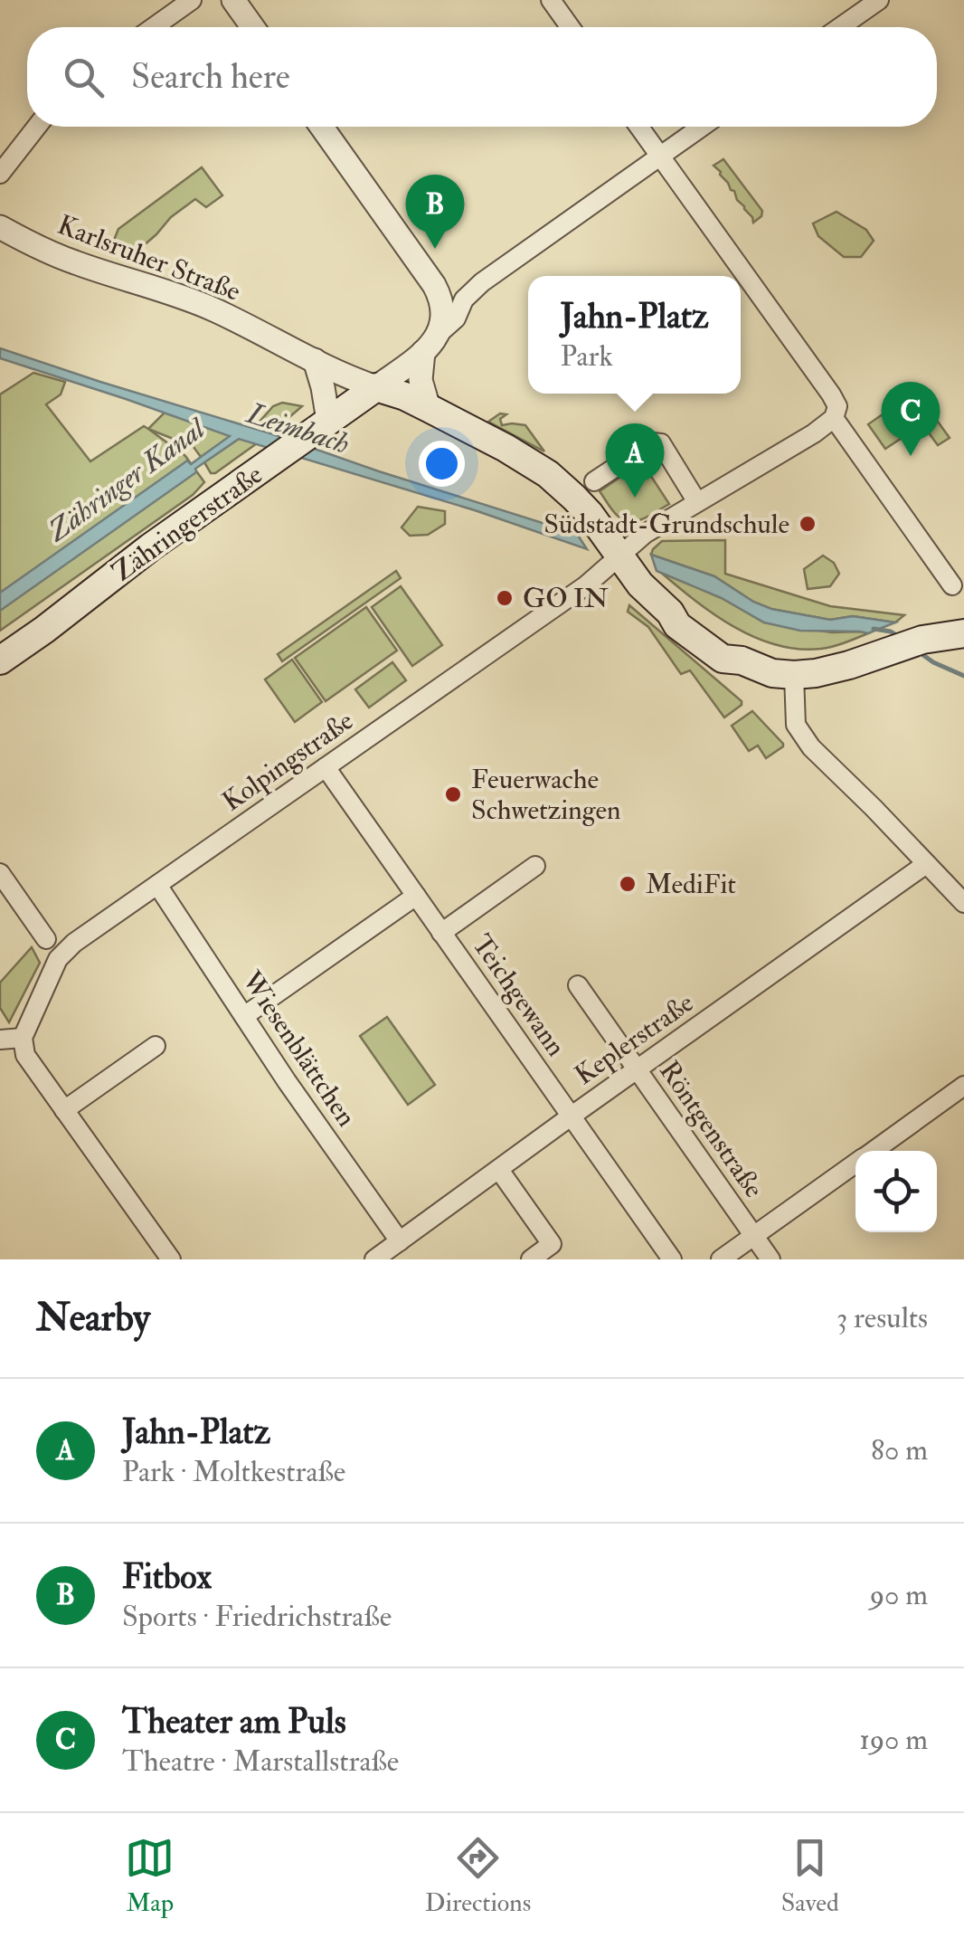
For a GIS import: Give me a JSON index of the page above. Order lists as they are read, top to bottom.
{
  "streets": {
    "main road": ["Zähringerstraße"],
    "street": [
      "Karlsruher Straße",
      "Kolpingstraße",
      "Teichgewann",
      "Keplerstraße",
      "Wiesenblättchen",
      "Röntgenstraße"
    ]
  },
  "crossings": [
    ["Karlsruher Straße", "Zähringerstraße"],
    ["Kolpingstraße", "Teichgewann"],
    ["Kolpingstraße", "Wiesenblättchen"],
    ["Teichgewann", "Keplerstraße"],
    ["Keplerstraße", "Wiesenblättchen"],
    ["Keplerstraße", "Röntgenstraße"]
  ],
  "water": ["Leimbach", "Zähringer Kanal"],
  "places": [
    "Südstadt-Grundschule",
    "GO IN",
    "Feuerwache Schwetzingen",
    "MediFit"
  ],
  "page": {
    "search": "Search here",
    "pins": ["B", "C", "A"],
    "popup": ["Jahn-Platz", "Park"],
    "heading": ["Nearby", "3 results"],
    "list": [
      {
        "mark": "A",
        "name": "Jahn-Platz",
        "note": "Park · Moltkestraße",
        "value": "80 m"
      },
      {
        "mark": "B",
        "name": "Fitbox",
        "note": "Sports · Friedrichstraße",
        "value": "90 m"
      },
      {
        "mark": "C",
        "name": "Theater am Puls",
        "note": "Theatre · Marstallstraße",
        "value": "190 m"
      }
    ],
    "nav": ["Map", "Directions", "Saved"]
  }
}
